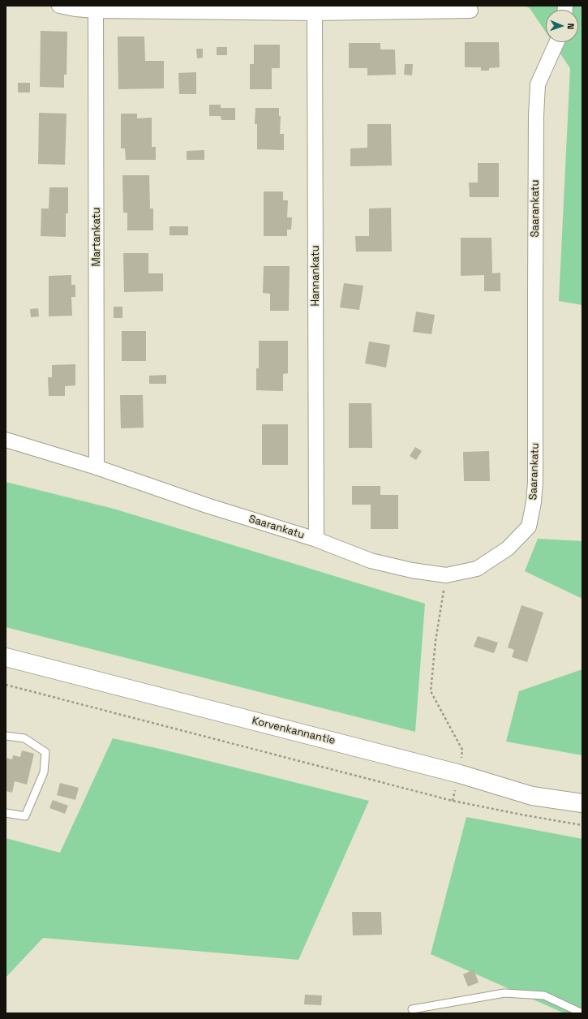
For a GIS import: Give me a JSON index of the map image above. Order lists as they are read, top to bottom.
{
  "streets": {
    "main road": ["Korvenkannantie"],
    "street": ["Saarankatu", "Martankatu", "Hannankatu"]
  },
  "crossings": [
    ["Saarankatu", "Martankatu"],
    ["Saarankatu", "Hannankatu"]
  ],
  "north": "right"
}
